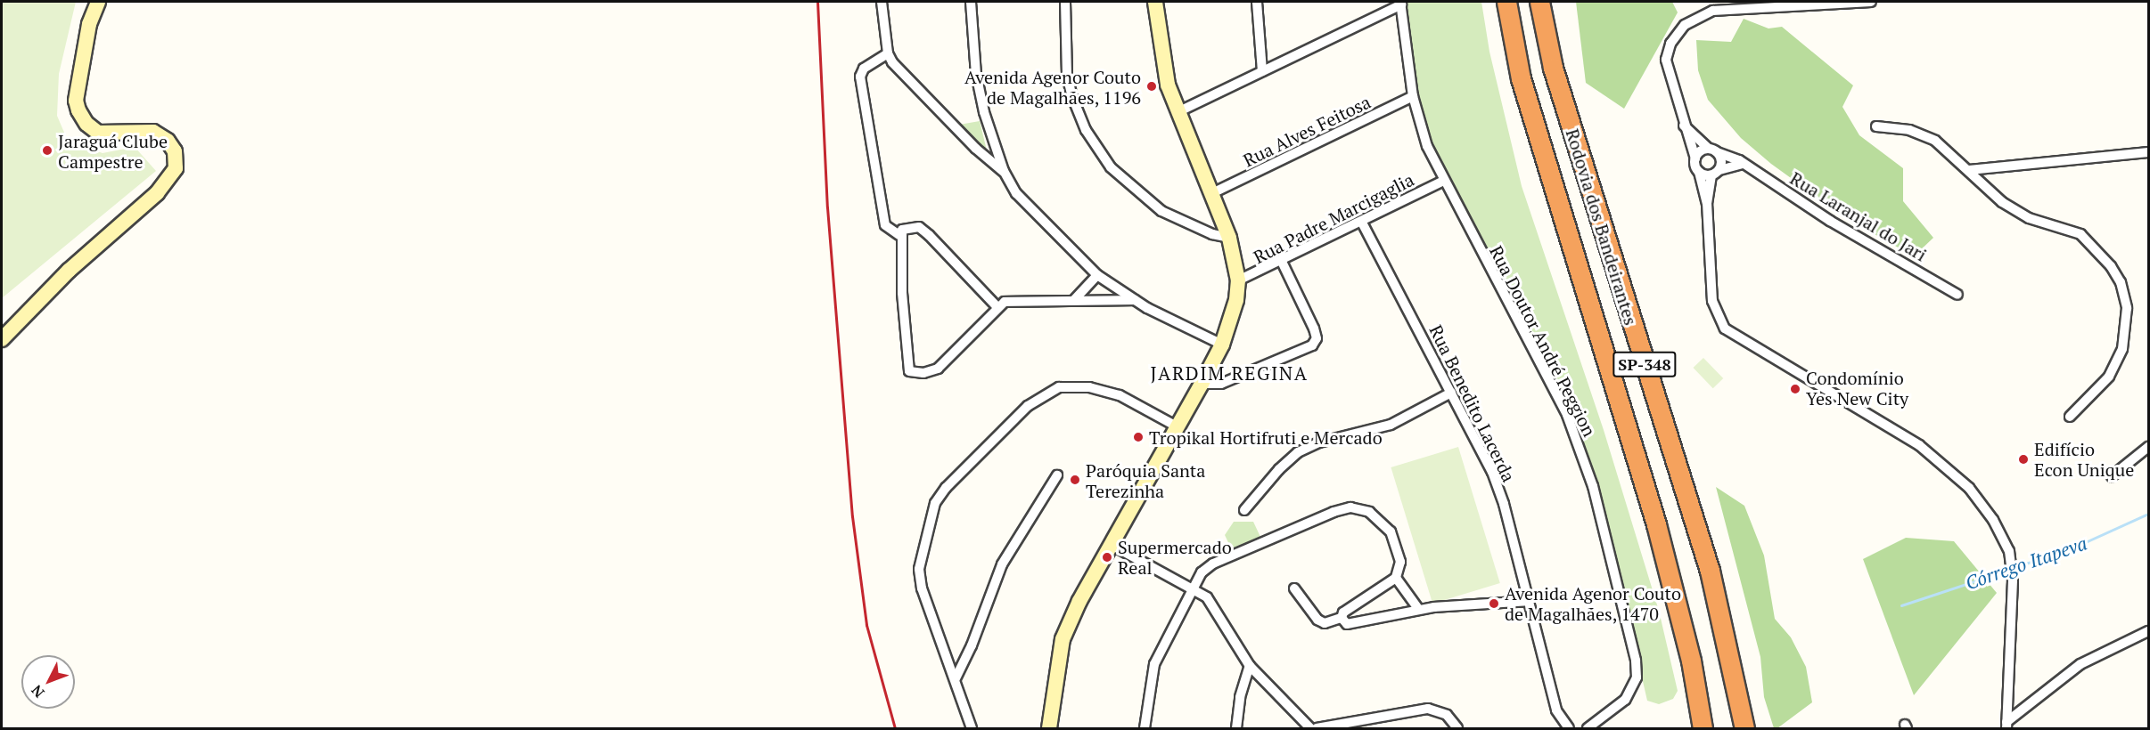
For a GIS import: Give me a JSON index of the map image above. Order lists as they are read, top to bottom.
{
  "streets": {
    "highway": ["Rodovia dos Bandeirantes", "SP-348"],
    "street": [
      "Rua Alves Feitosa",
      "Rua Laranjal do Jari",
      "Rua Padre Marcigaglia",
      "Rua Doutor André Peggion",
      "Rua Benedito Lacerda"
    ]
  },
  "crossings": [
    ["Rua Alves Feitosa", "Rua Doutor André Peggion"],
    ["Rua Padre Marcigaglia", "Rua Doutor André Peggion"],
    ["Rua Padre Marcigaglia", "Rua Benedito Lacerda"]
  ],
  "districts": ["JARDIM REGINA"],
  "water": ["Córrego Itapeva"],
  "places": [
    "Avenida Agenor Couto de Magalhães, 1196",
    "Jaraguá Clube Campestre",
    "Condomínio Yes New City",
    "Tropikal Hortifruti e Mercado",
    "Edifício Econ Unique",
    "Paróquia Santa Terezinha",
    "Supermercado Real",
    "Avenida Agenor Couto de Magalhães, 1470"
  ],
  "north": "bottom left"
}
